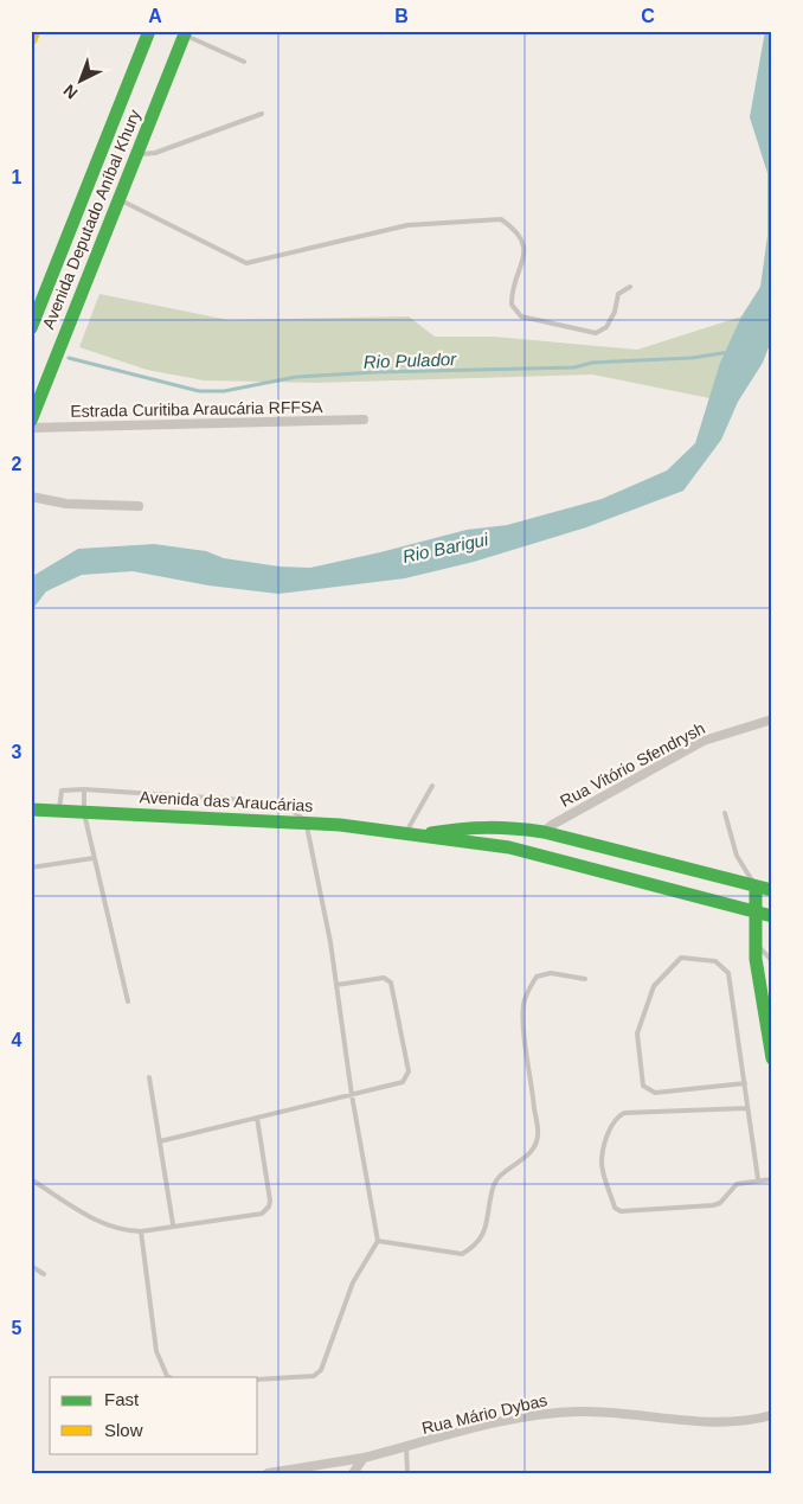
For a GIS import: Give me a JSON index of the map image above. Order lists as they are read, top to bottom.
{
  "streets": {
    "main road": ["Avenida Deputado Aníbal Khury", "Avenida das Araucárias"],
    "street": ["Estrada Curitiba Araucária RFFSA", "Rua Vitório Sfendrysh", "Rua Mário Dybas"]
  },
  "crossings": [
    ["Rua Vitório Sfendrysh", "Avenida das Araucárias"]
  ],
  "water": ["Rio Pulador", "Rio Barigui"],
  "legend": ["Fast", "Slow"],
  "north": "bottom left",
  "grid": {
    "columns": ["A", "B", "C"],
    "rows": [
      "1",
      "2",
      "3",
      "4",
      "5"
    ]
  }
}
